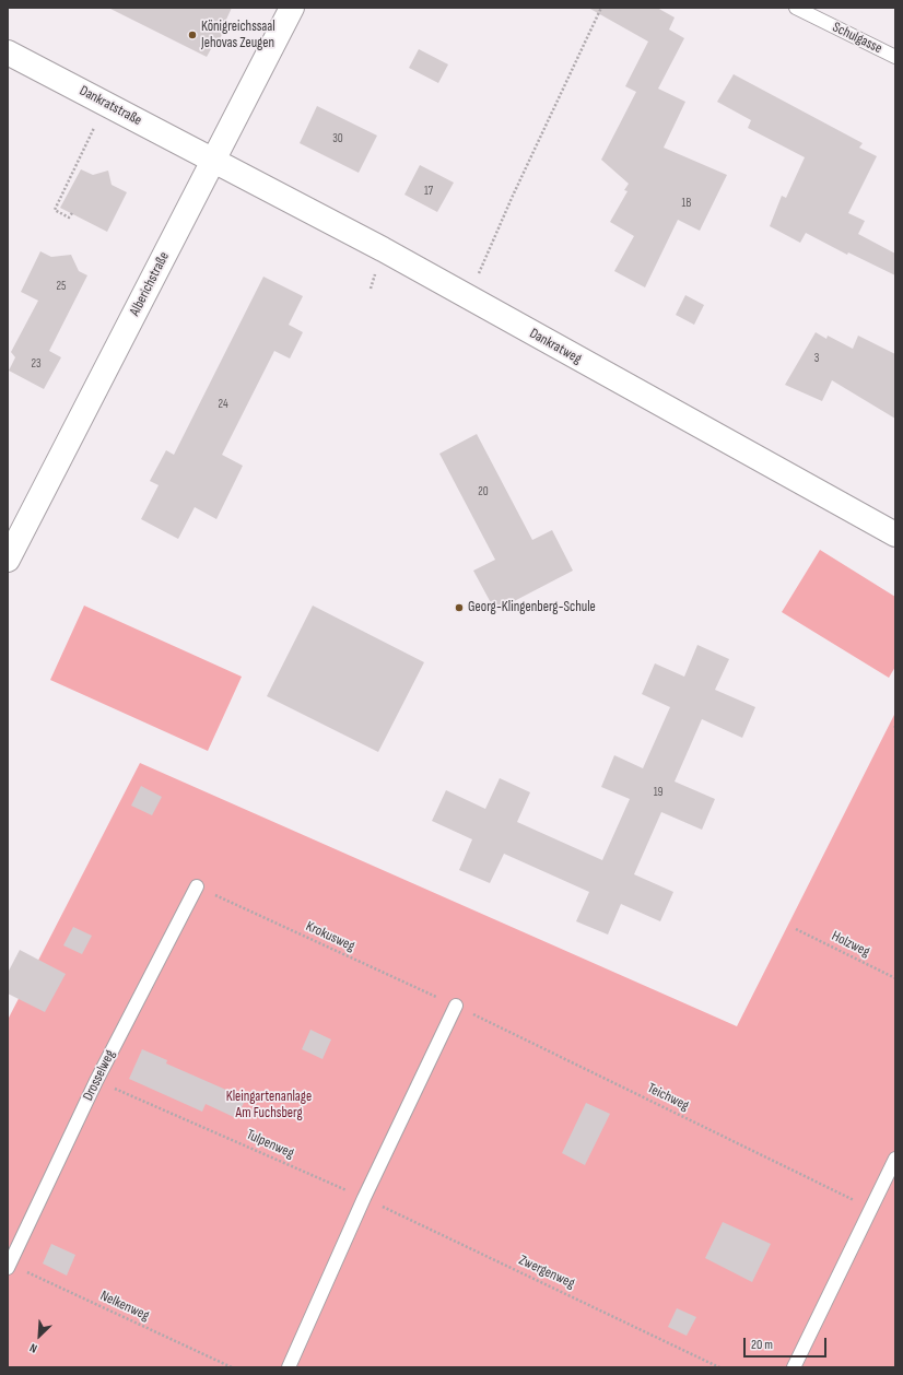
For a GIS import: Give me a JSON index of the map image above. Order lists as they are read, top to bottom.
{
  "streets": {
    "street": ["Dankratstraße", "Alberichstraße", "Dankratweg"],
    "lane": ["Schulgasse", "Drosselweg"],
    "path": [
      "Krokusweg",
      "Holzweg",
      "Teichweg",
      "Tulpenweg",
      "Zwergenweg",
      "Nelkenweg"
    ]
  },
  "crossings": [
    ["Dankratstraße", "Alberichstraße"],
    ["Dankratstraße", "Dankratweg"],
    ["Alberichstraße", "Dankratweg"],
    ["Krokusweg", "Drosselweg"],
    ["Krokusweg", "Teichweg"],
    ["Drosselweg", "Tulpenweg"],
    ["Drosselweg", "Nelkenweg"],
    ["Tulpenweg", "Zwergenweg"]
  ],
  "parks": ["Kleingartenanlage Am Fuchsberg"],
  "places": ["Königreichssaal Jehovas Zeugen", "Georg-Klingenberg-Schule"],
  "house_numbers": [
    "30",
    "17",
    "1B",
    "25",
    "3",
    "23",
    "24",
    "20",
    "19"
  ],
  "scale_bar": "20 m",
  "north": "bottom left"
}
